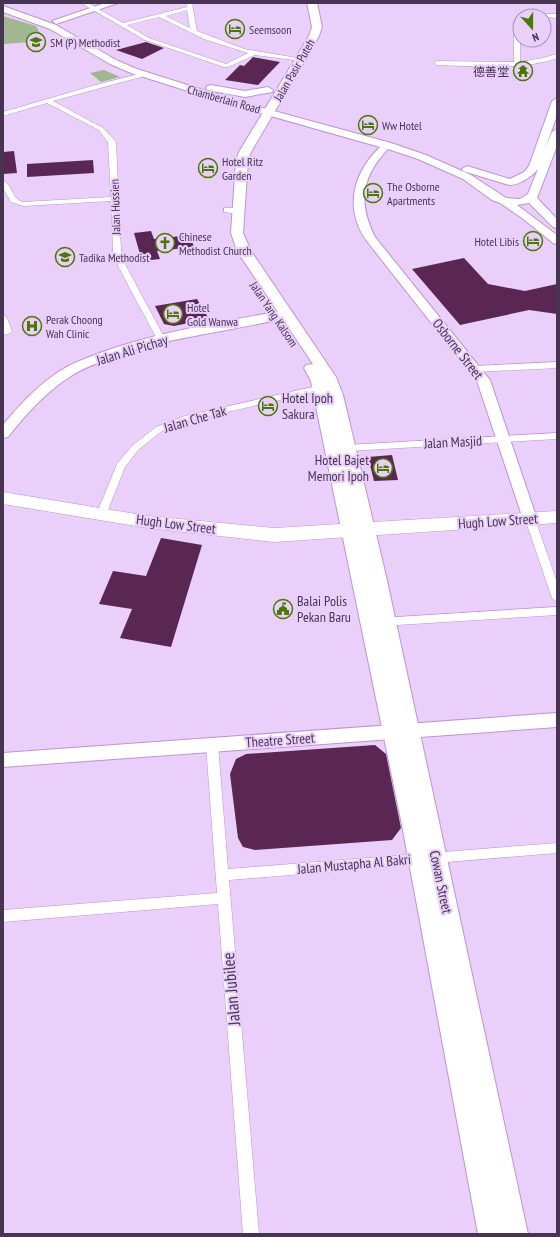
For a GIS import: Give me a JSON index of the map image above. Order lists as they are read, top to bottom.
{
  "streets": {
    "highway": ["Hugh Low Street"],
    "main road": [
      "Jalan Pasir Puteh",
      "Chamberlain Road",
      "Jalan Yang Kalsom",
      "Osborne Street",
      "Jalan Ali Pichay",
      "Theatre Street",
      "Cowan Street"
    ],
    "street": [
      "Jalan Hussien",
      "Jalan Che Tak",
      "Jalan Masjid",
      "Jalan Mustapha Al Bakri",
      "Jalan Jubilee"
    ]
  },
  "crossings": [
    ["Jalan Pasir Puteh", "Chamberlain Road"],
    ["Jalan Pasir Puteh", "Jalan Yang Kalsom"],
    ["Chamberlain Road", "Jalan Yang Kalsom"],
    ["Chamberlain Road", "Osborne Street"],
    ["Jalan Hussien", "Jalan Ali Pichay"],
    ["Jalan Yang Kalsom", "Jalan Ali Pichay"],
    ["Jalan Yang Kalsom", "Jalan Che Tak"],
    ["Jalan Yang Kalsom", "Jalan Masjid"],
    ["Jalan Yang Kalsom", "Hugh Low Street"],
    ["Jalan Yang Kalsom", "Cowan Street"],
    ["Osborne Street", "Jalan Masjid"],
    ["Osborne Street", "Hugh Low Street"],
    ["Jalan Che Tak", "Hugh Low Street"],
    ["Hugh Low Street", "Cowan Street"],
    ["Theatre Street", "Cowan Street"],
    ["Theatre Street", "Jalan Jubilee"],
    ["Jalan Mustapha Al Bakri", "Cowan Street"],
    ["Jalan Mustapha Al Bakri", "Jalan Jubilee"]
  ],
  "places": {
    "hotel": [
      "Seemsoon",
      "Ww Hotel",
      "Hotel Ritz Garden",
      "The Osborne Apartments",
      "Hotel Libis",
      "Hotel Gold Wanwa",
      "Hotel Ipoh Sakura",
      "Hotel Bajet Memori Ipoh"
    ],
    "school or university": ["SM (P) Methodist", "Tadika Methodist"],
    "temple": ["德善堂"],
    "church": ["Chinese Methodist Church"],
    "hospital": ["Perak Choong Wah Clinic"],
    "public building": ["Balai Polis Pekan Baru"]
  },
  "north": "bottom"
}
